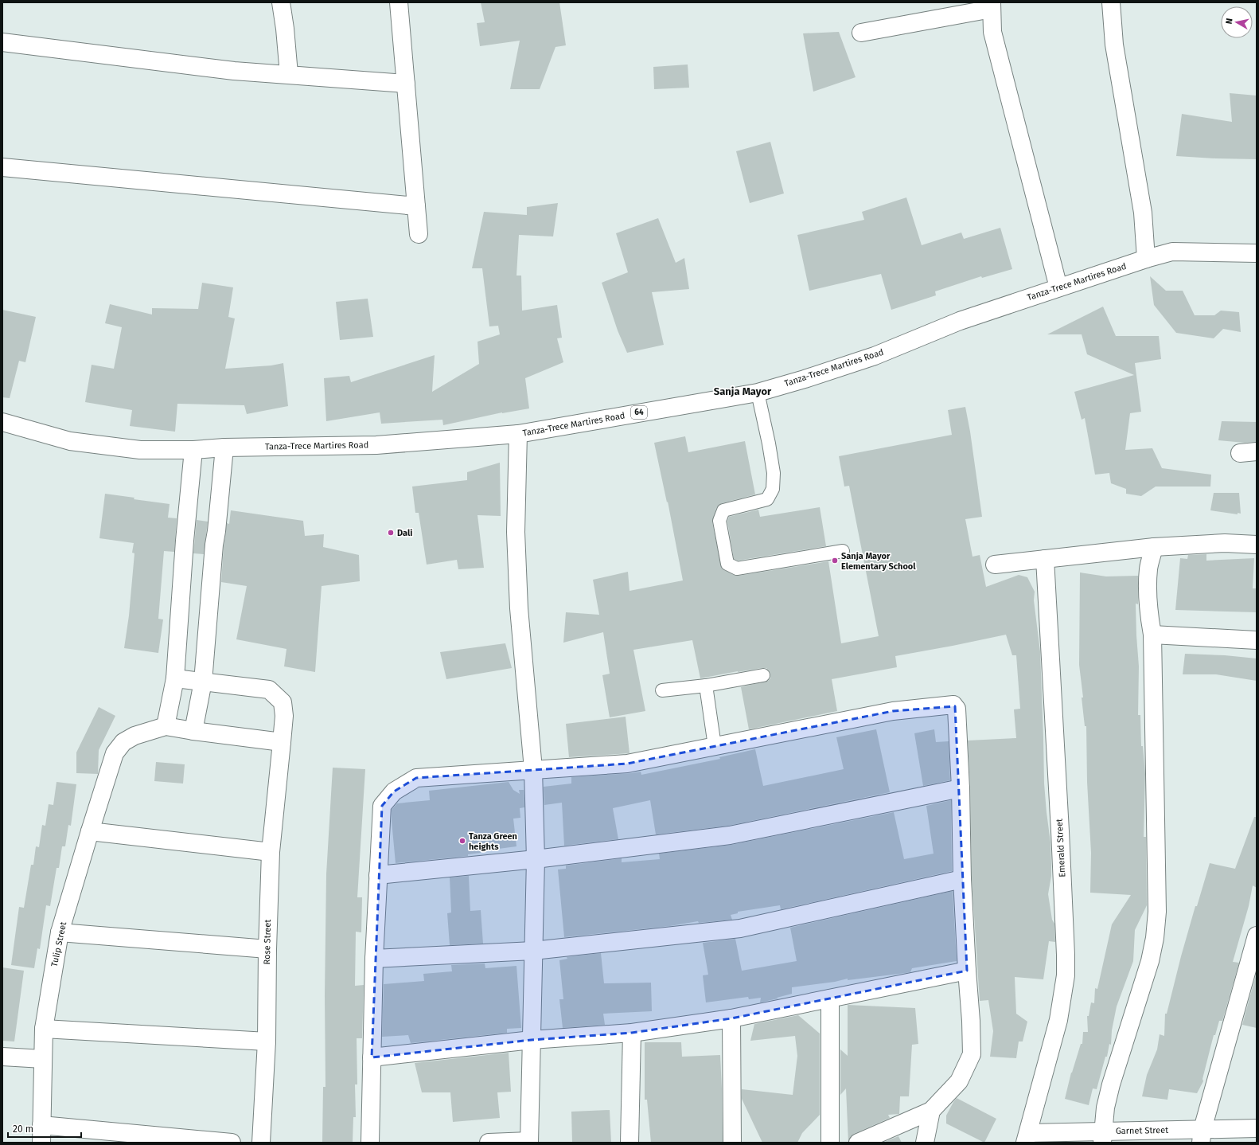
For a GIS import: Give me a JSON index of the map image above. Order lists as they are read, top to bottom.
{
  "streets": {
    "street": [
      "Tanza-Trece Martires Road",
      "64",
      "Emerald Street",
      "Rose Street",
      "Tulip Street",
      "Garnet Street"
    ]
  },
  "crossings": [
    ["Emerald Street", "Garnet Street"]
  ],
  "districts": ["Sanja Mayor"],
  "places": ["Dali", "Sanja Mayor Elementary School", "Tanza Green heights"],
  "scale_bar": "20 m",
  "north": "left"
}
